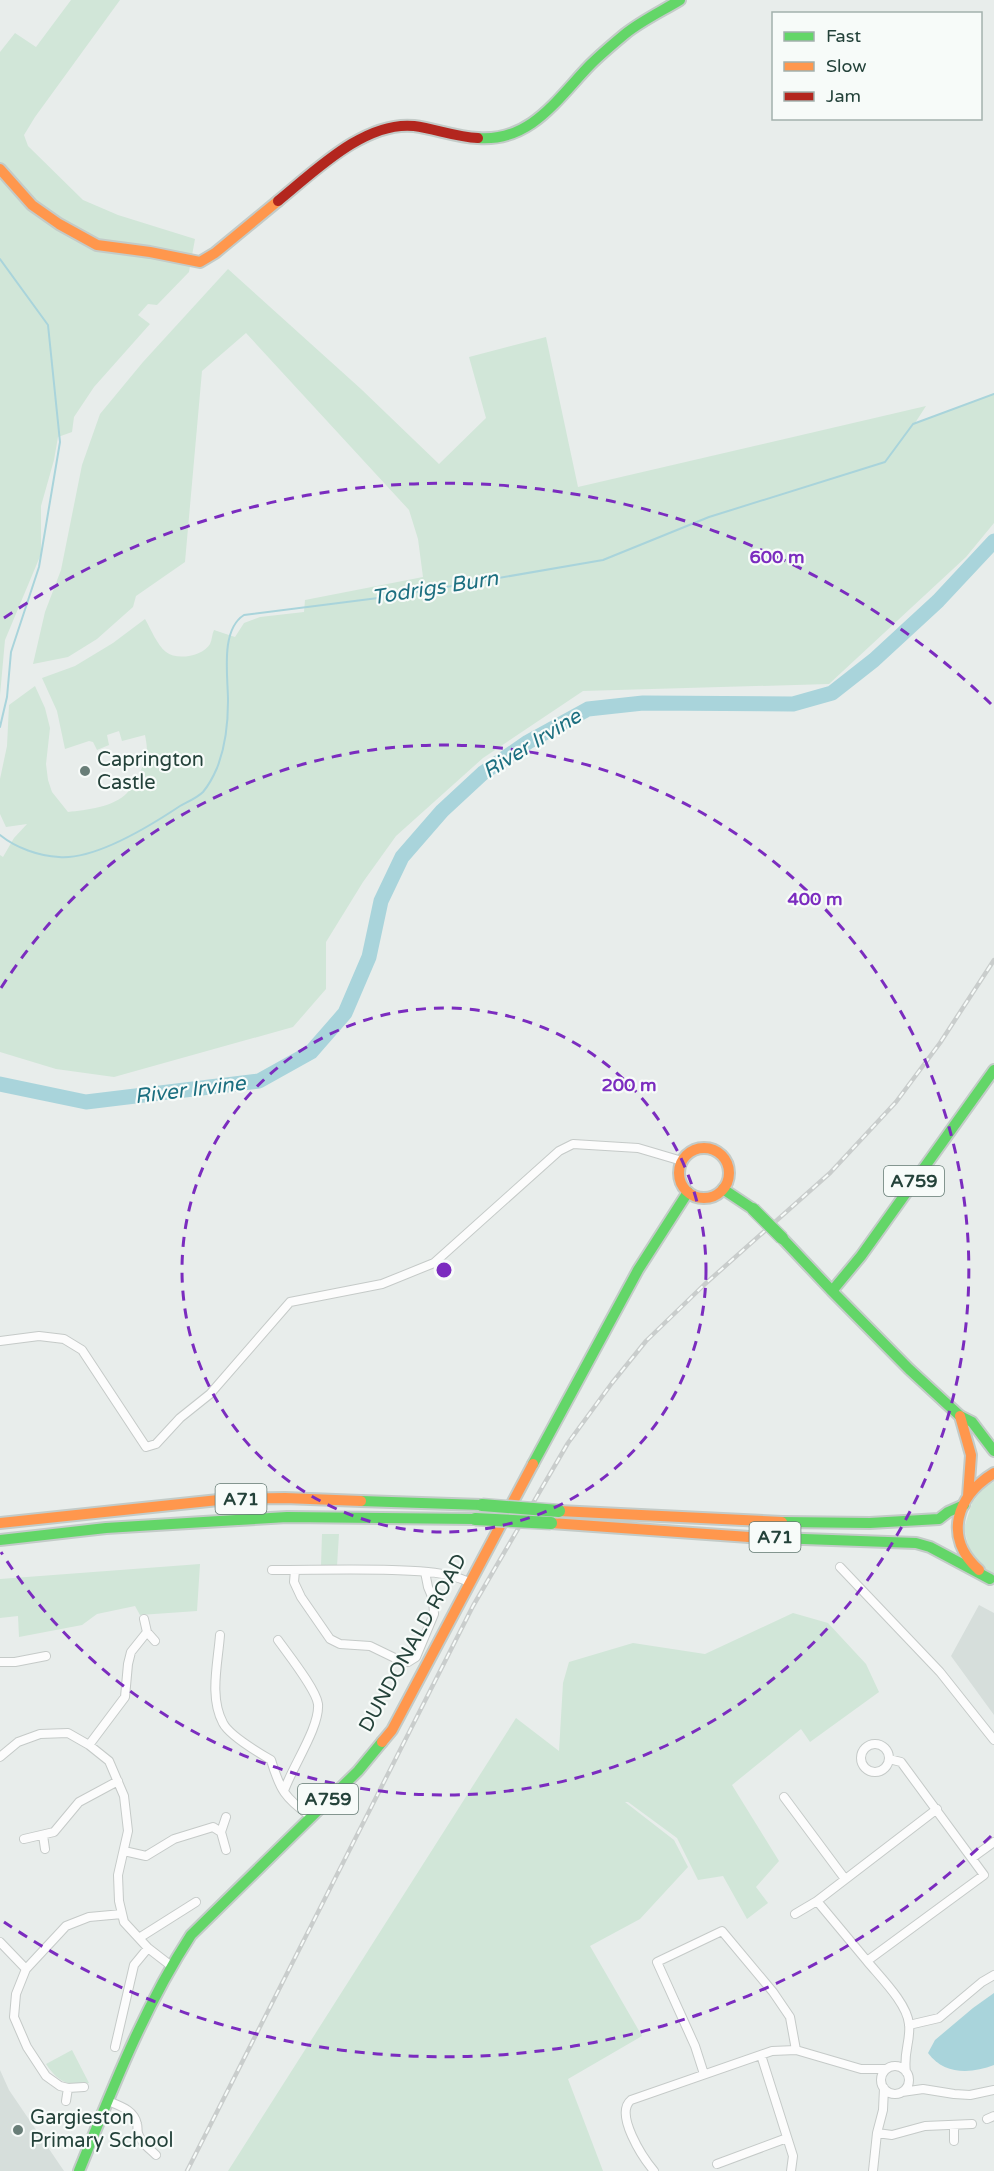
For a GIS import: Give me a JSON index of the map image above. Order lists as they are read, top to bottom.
{
  "streets": {
    "main road": ["A759", "A71", "DUNDONALD ROAD"]
  },
  "water": ["Todrigs Burn", "River Irvine"],
  "places": ["Caprington Castle", "Gargieston Primary School"],
  "legend": ["Fast", "Slow", "Jam"],
  "rings": ["600 m", "400 m", "200 m"]
}
